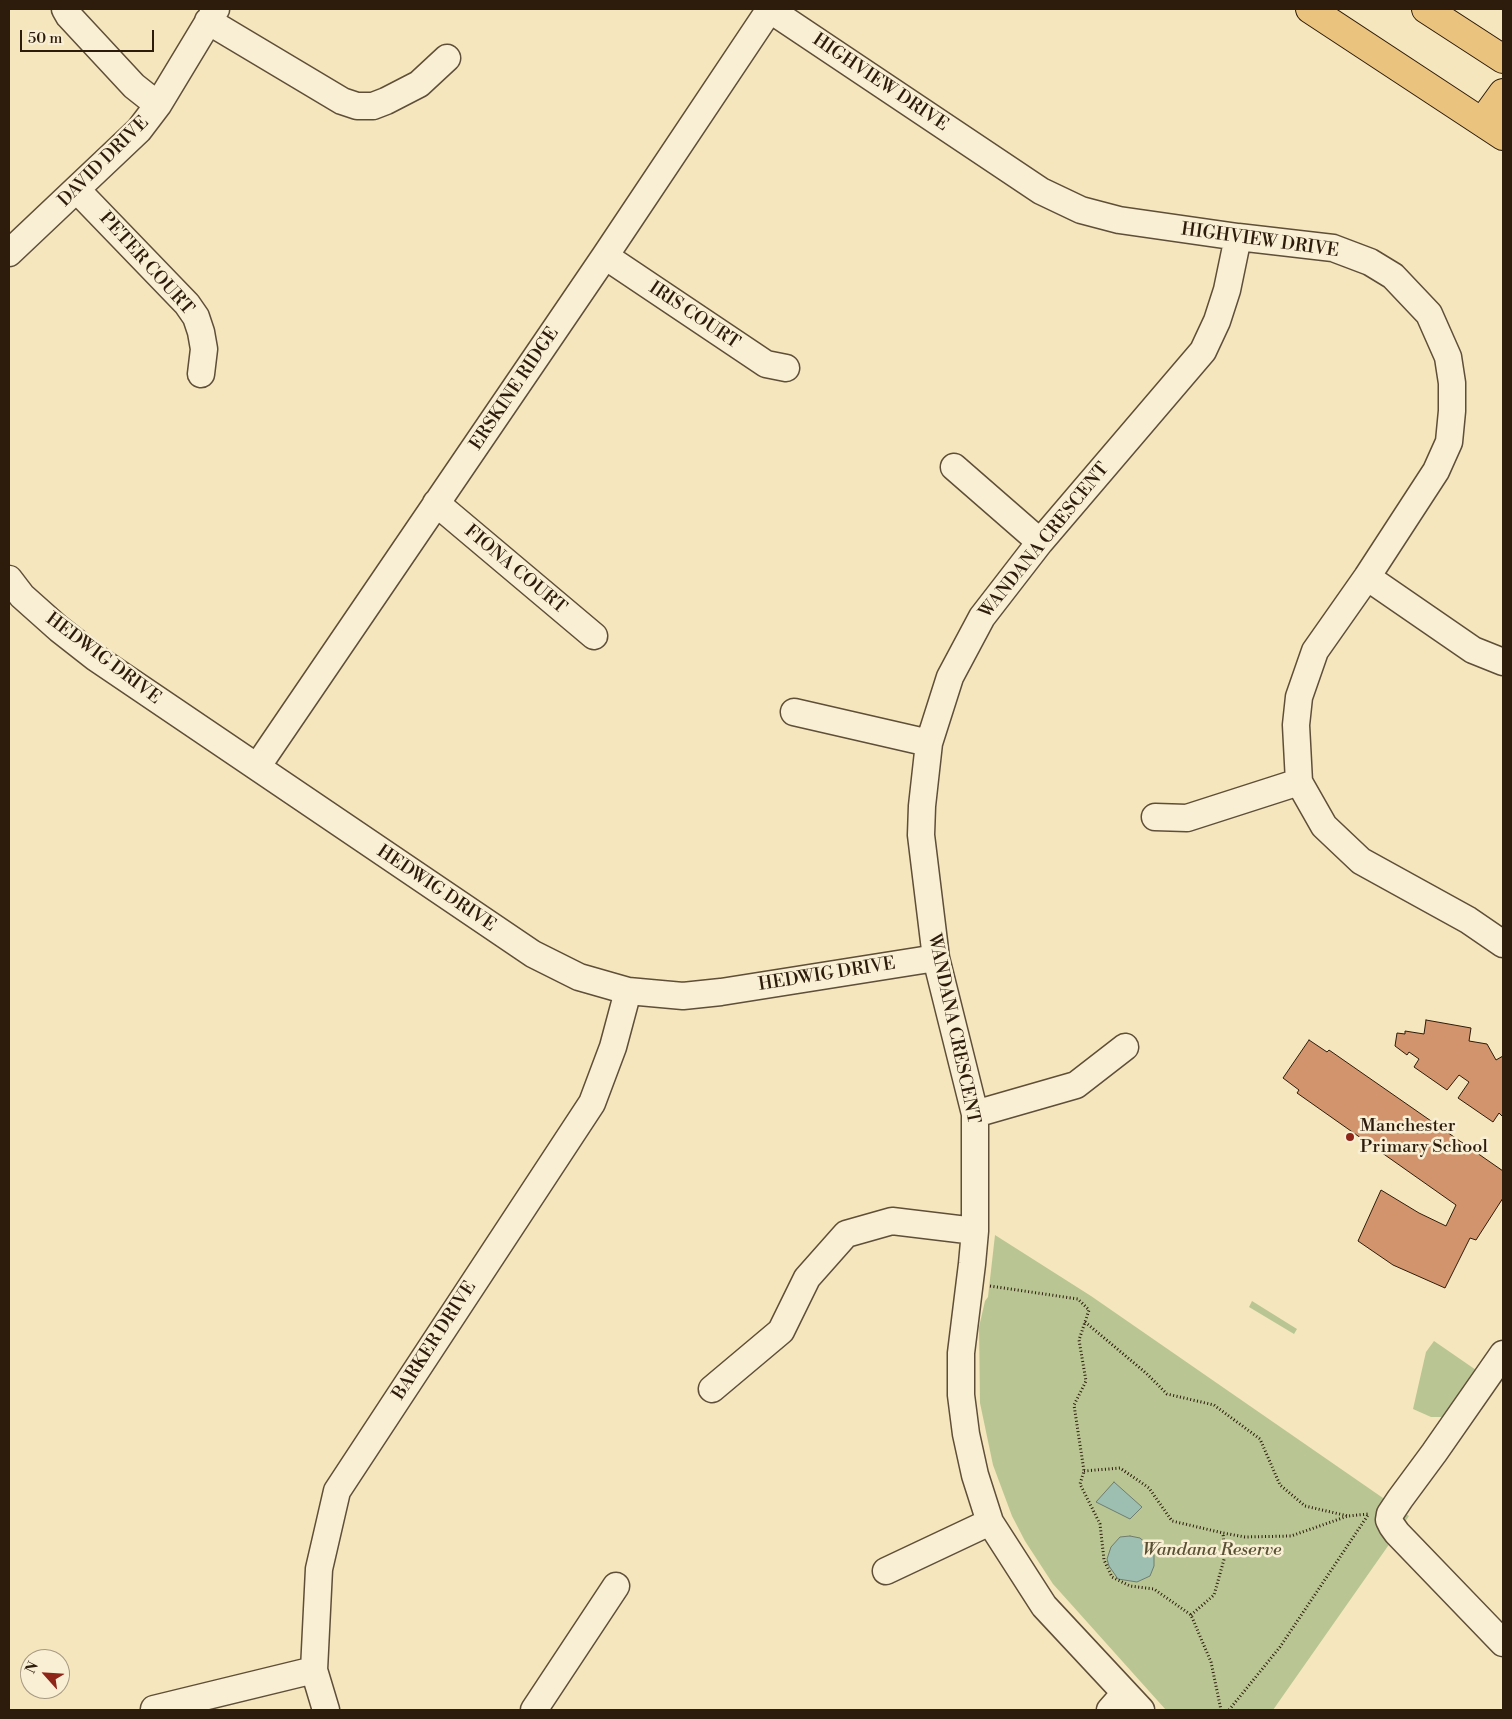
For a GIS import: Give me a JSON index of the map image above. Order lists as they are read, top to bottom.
{
  "streets": {
    "street": [
      "HIGHVIEW DRIVE",
      "DAVID DRIVE",
      "PETER COURT",
      "IRIS COURT",
      "ERSKINE RIDGE",
      "WANDANA CRESCENT",
      "FIONA COURT",
      "HEDWIG DRIVE",
      "BARKER DRIVE"
    ]
  },
  "crossings": [
    ["HIGHVIEW DRIVE", "ERSKINE RIDGE"],
    ["HIGHVIEW DRIVE", "WANDANA CRESCENT"],
    ["DAVID DRIVE", "PETER COURT"],
    ["IRIS COURT", "ERSKINE RIDGE"],
    ["ERSKINE RIDGE", "FIONA COURT"],
    ["ERSKINE RIDGE", "HEDWIG DRIVE"],
    ["WANDANA CRESCENT", "HEDWIG DRIVE"],
    ["HEDWIG DRIVE", "BARKER DRIVE"]
  ],
  "parks": ["Wandana Reserve"],
  "places": ["Manchester Primary School"],
  "scale_bar": "50 m",
  "north": "top left"
}
